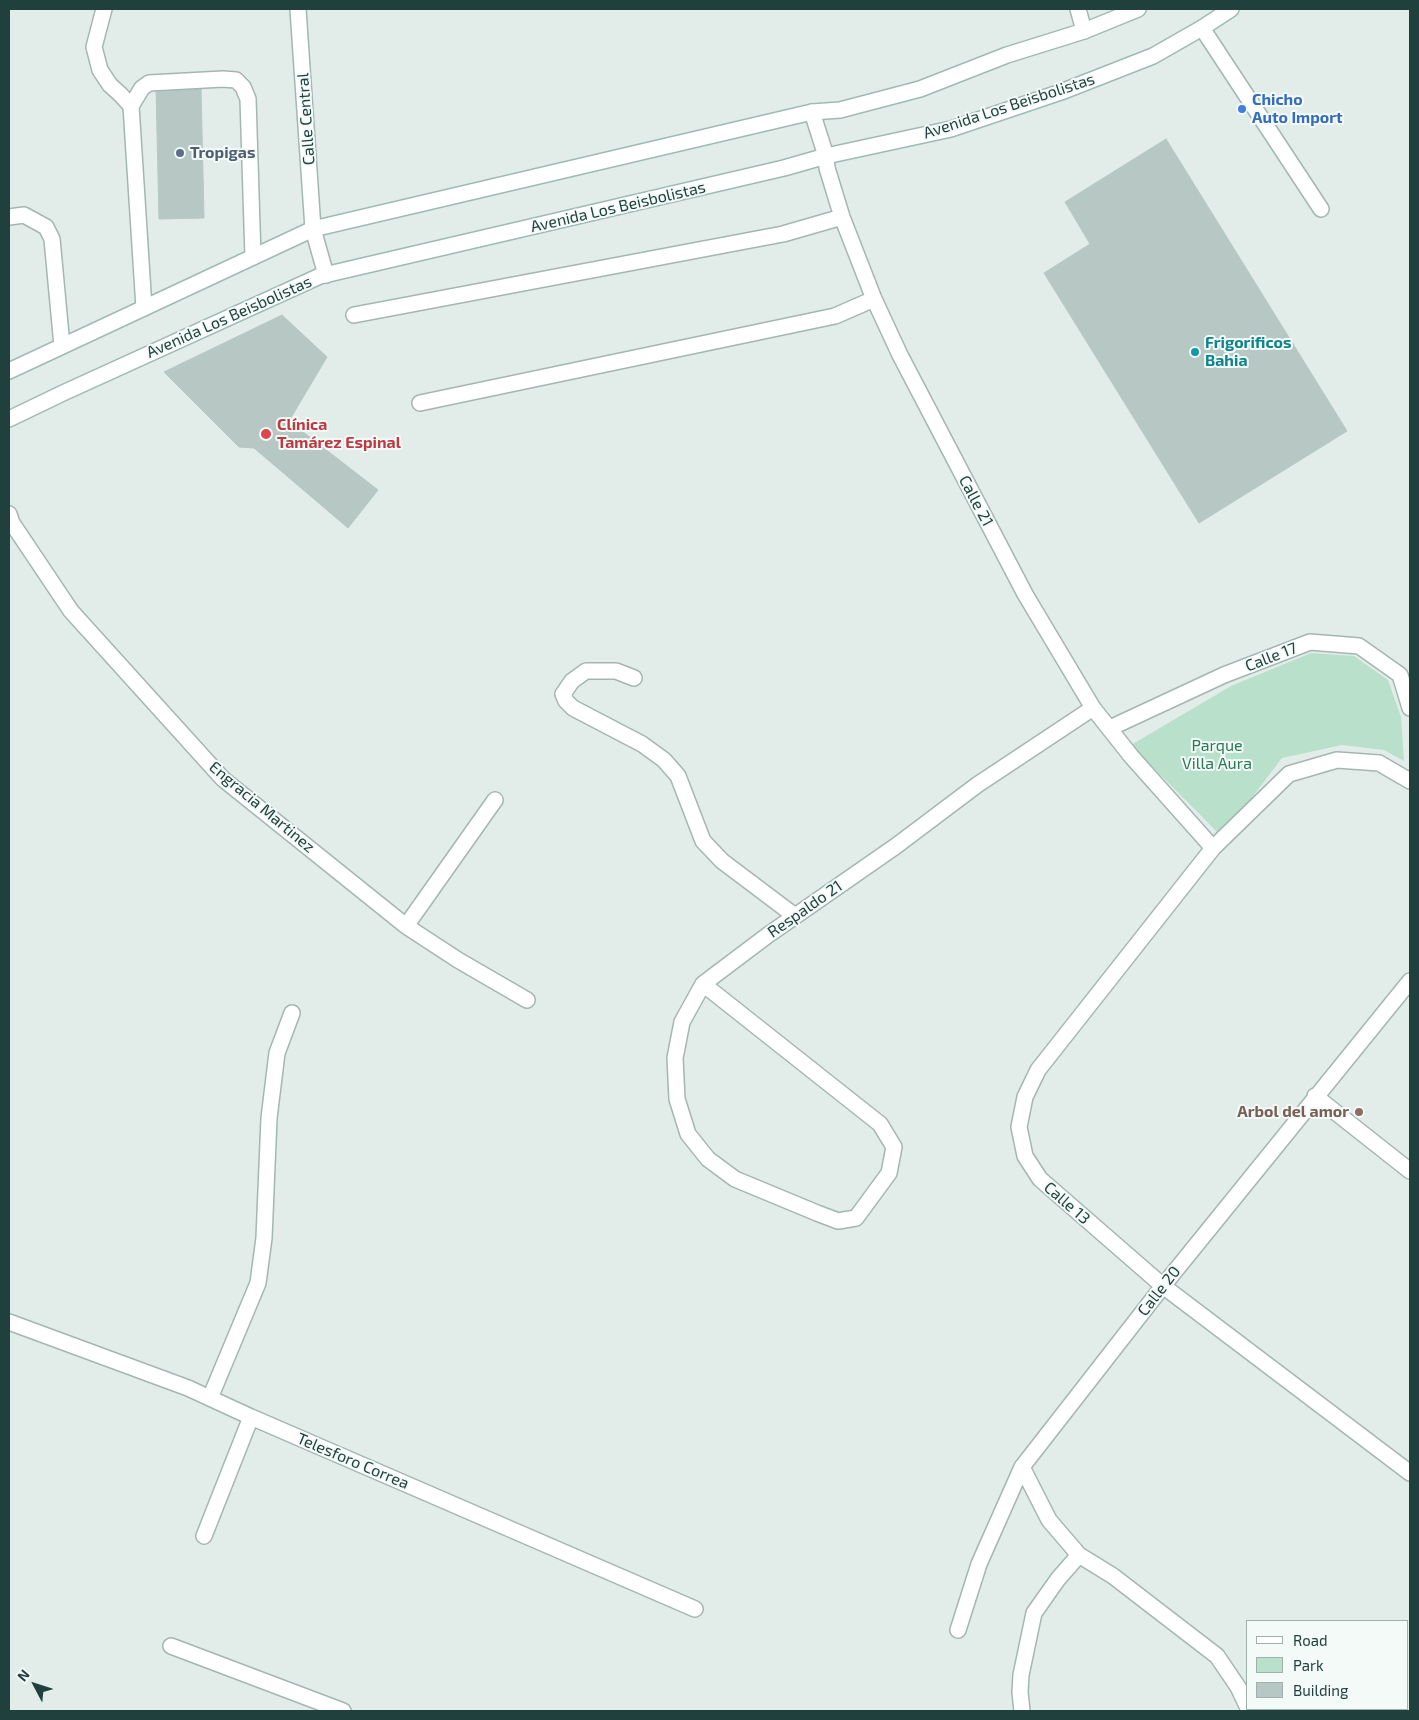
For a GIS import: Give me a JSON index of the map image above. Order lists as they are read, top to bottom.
{
  "streets": {
    "street": [
      "Avenida Los Beisbolistas",
      "Calle Central",
      "Calle 21",
      "Calle 17",
      "Engracia Martinez",
      "Respaldo 21",
      "Calle 13",
      "Calle 20",
      "Telesforo Correa"
    ]
  },
  "crossings": [
    ["Avenida Los Beisbolistas", "Calle Central"],
    ["Avenida Los Beisbolistas", "Calle 21"],
    ["Calle 21", "Calle 17"],
    ["Calle 21", "Respaldo 21"],
    ["Calle 21", "Calle 13"],
    ["Calle 13", "Calle 20"]
  ],
  "parks": ["Parque Villa Aura"],
  "places": [
    "Chicho Auto Import",
    "Tropigas",
    "Frigorificos Bahia",
    "Clínica Tamárez Espinal",
    "Arbol del amor"
  ],
  "legend": ["Road", "Park", "Building"],
  "north": "top left"
}
